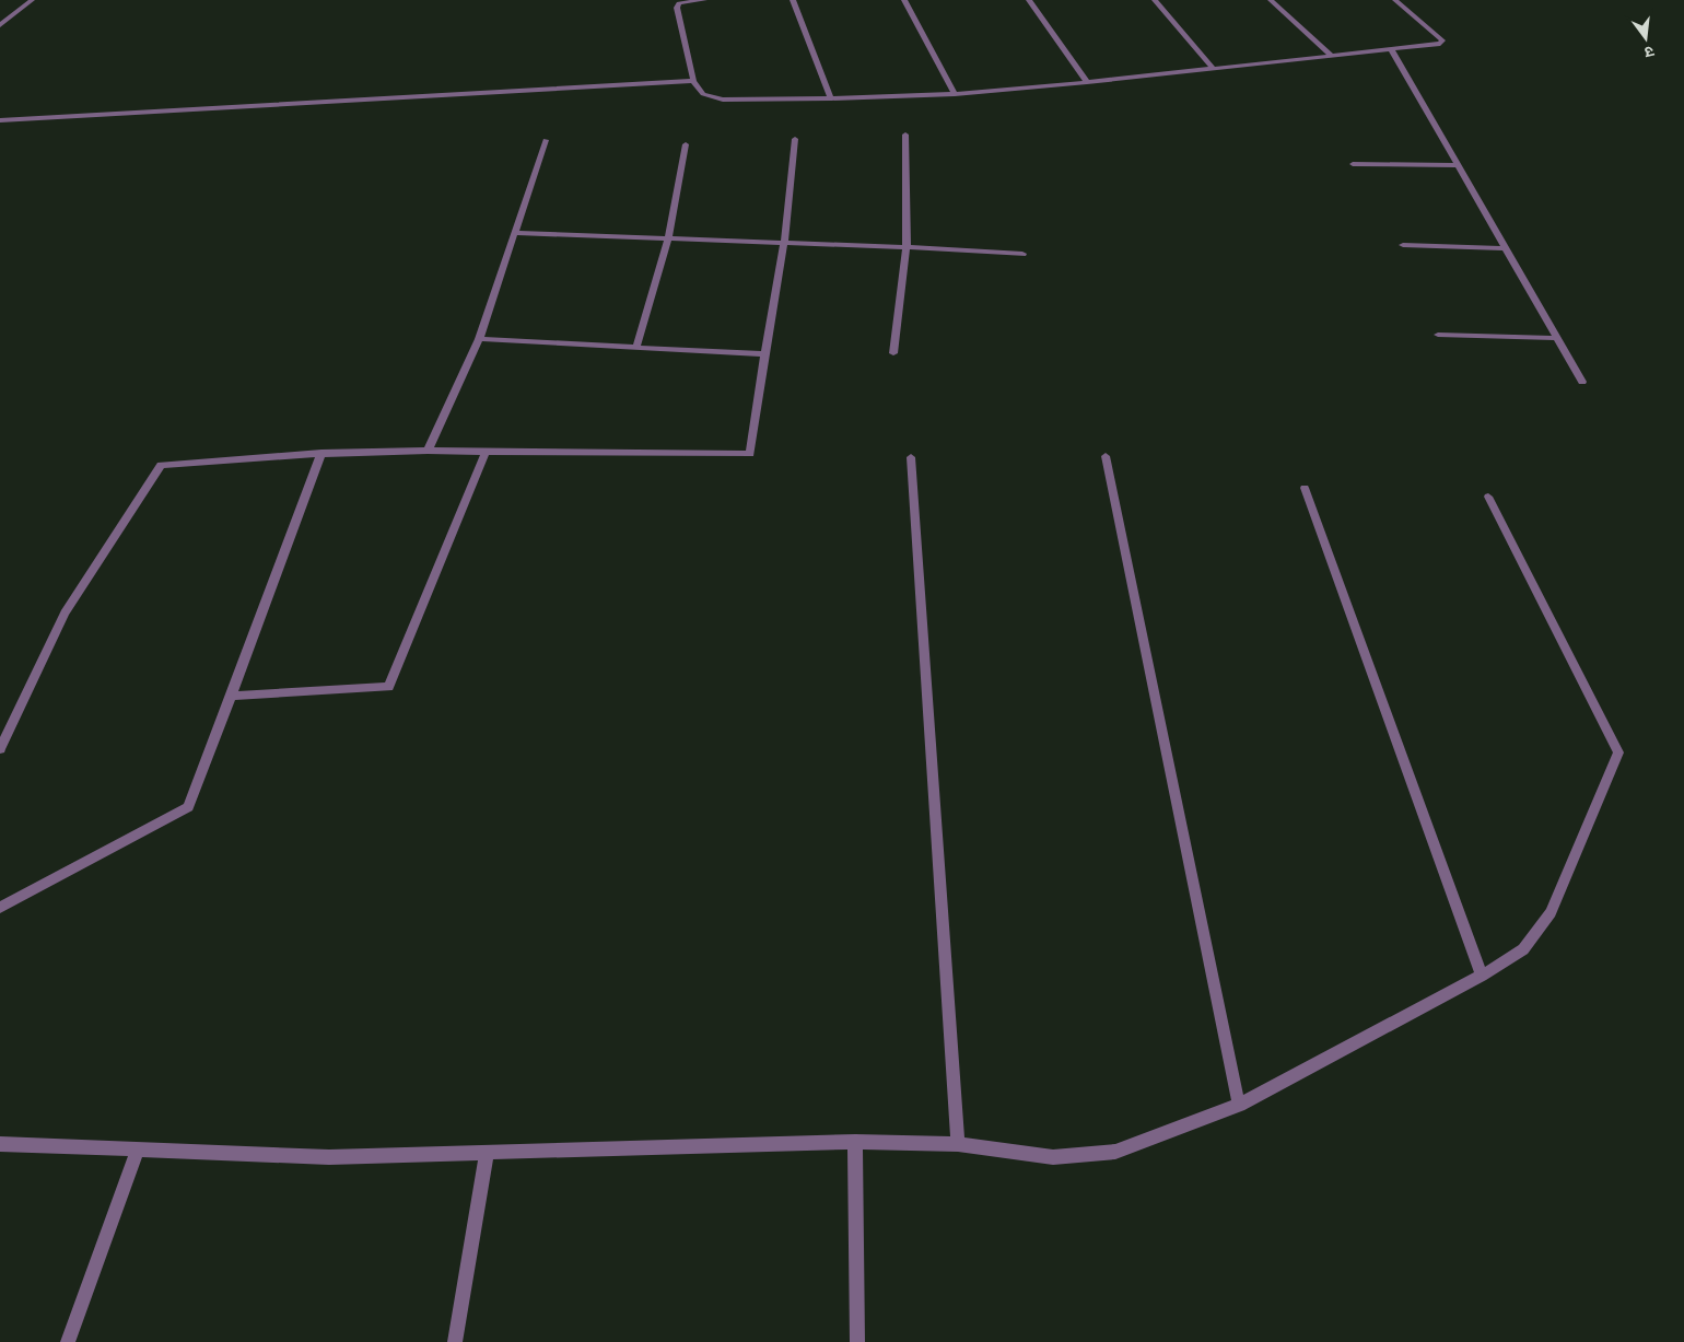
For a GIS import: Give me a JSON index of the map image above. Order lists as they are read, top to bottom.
{
  "north": "bottom"
}
